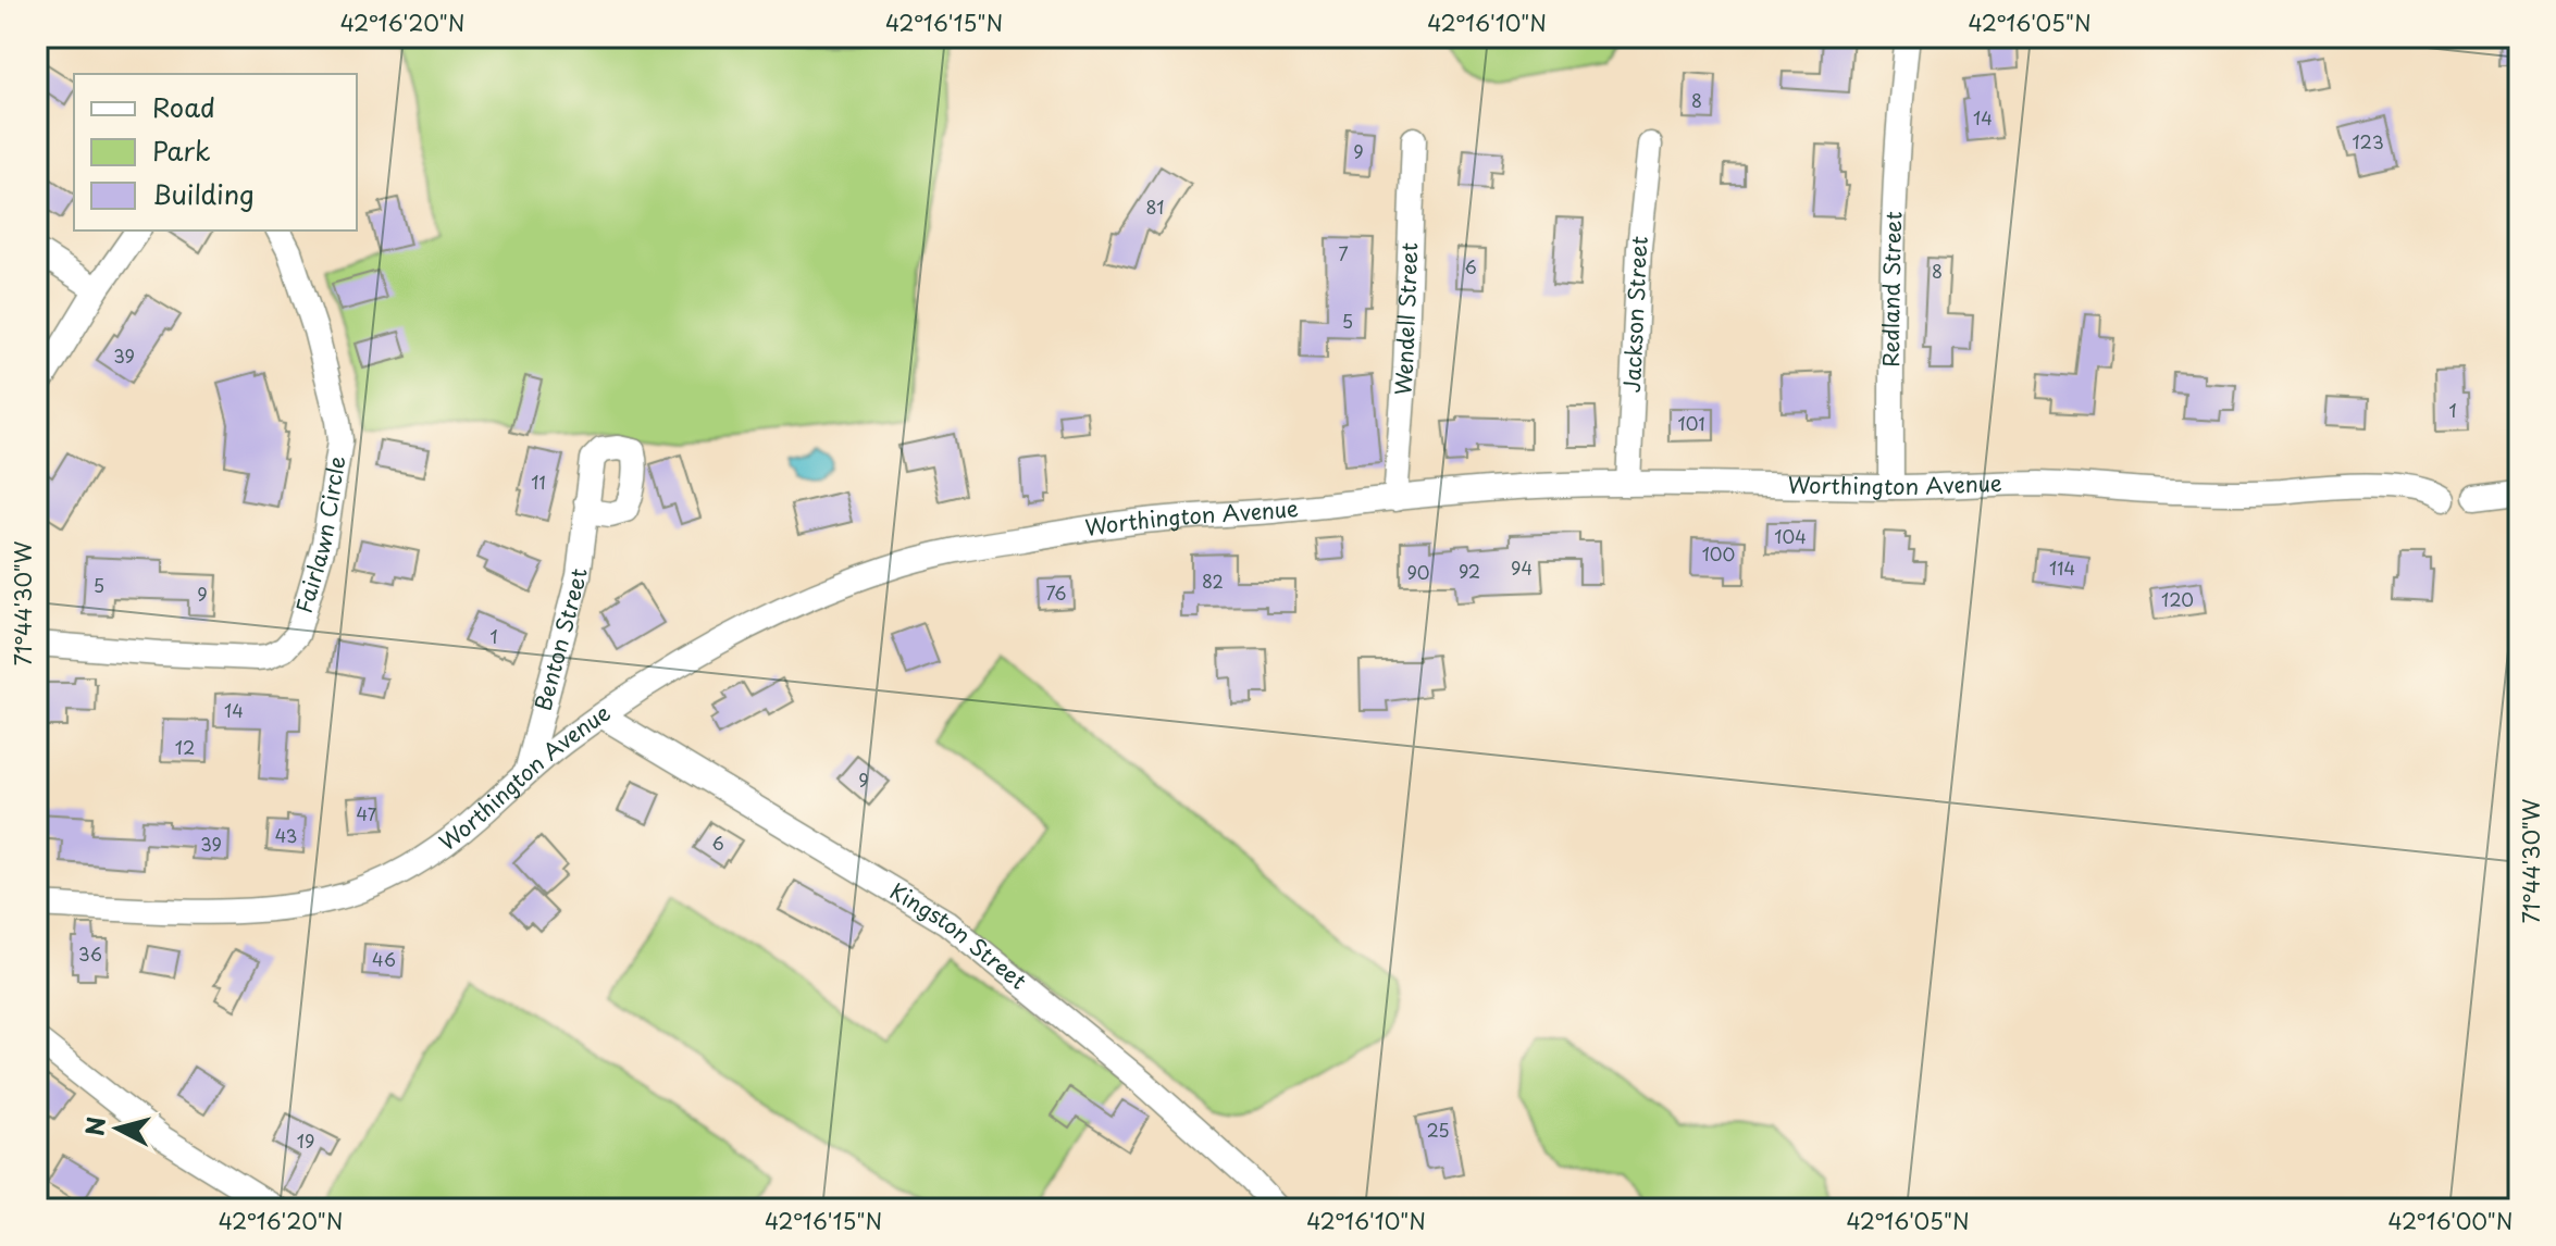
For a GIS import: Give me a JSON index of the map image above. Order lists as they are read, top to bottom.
{
  "streets": {
    "street": [
      "Redland Street",
      "Jackson Street",
      "Wendell Street",
      "Worthington Avenue",
      "Fairlawn Circle",
      "Benton Street",
      "Kingston Street"
    ]
  },
  "crossings": [
    ["Redland Street", "Worthington Avenue"],
    ["Jackson Street", "Worthington Avenue"],
    ["Wendell Street", "Worthington Avenue"],
    ["Worthington Avenue", "Benton Street"],
    ["Worthington Avenue", "Kingston Street"]
  ],
  "house_numbers": [
    "8",
    "14",
    "123",
    "9",
    "81",
    "7",
    "6",
    "8",
    "5",
    "39",
    "1",
    "101",
    "11",
    "104",
    "100",
    "94",
    "114",
    "92",
    "90",
    "82",
    "5",
    "76",
    "9",
    "120",
    "1",
    "14",
    "12",
    "9",
    "47",
    "43",
    "6",
    "39",
    "36",
    "46",
    "25",
    "19"
  ],
  "legend": ["Road", "Park", "Building"],
  "north": "left",
  "coordinates": [
    "42°16'20\"N",
    "42°16'15\"N",
    "42°16'10\"N",
    "42°16'05\"N",
    "71°44'30\"W",
    "42°16'00\"N"
  ]
}
